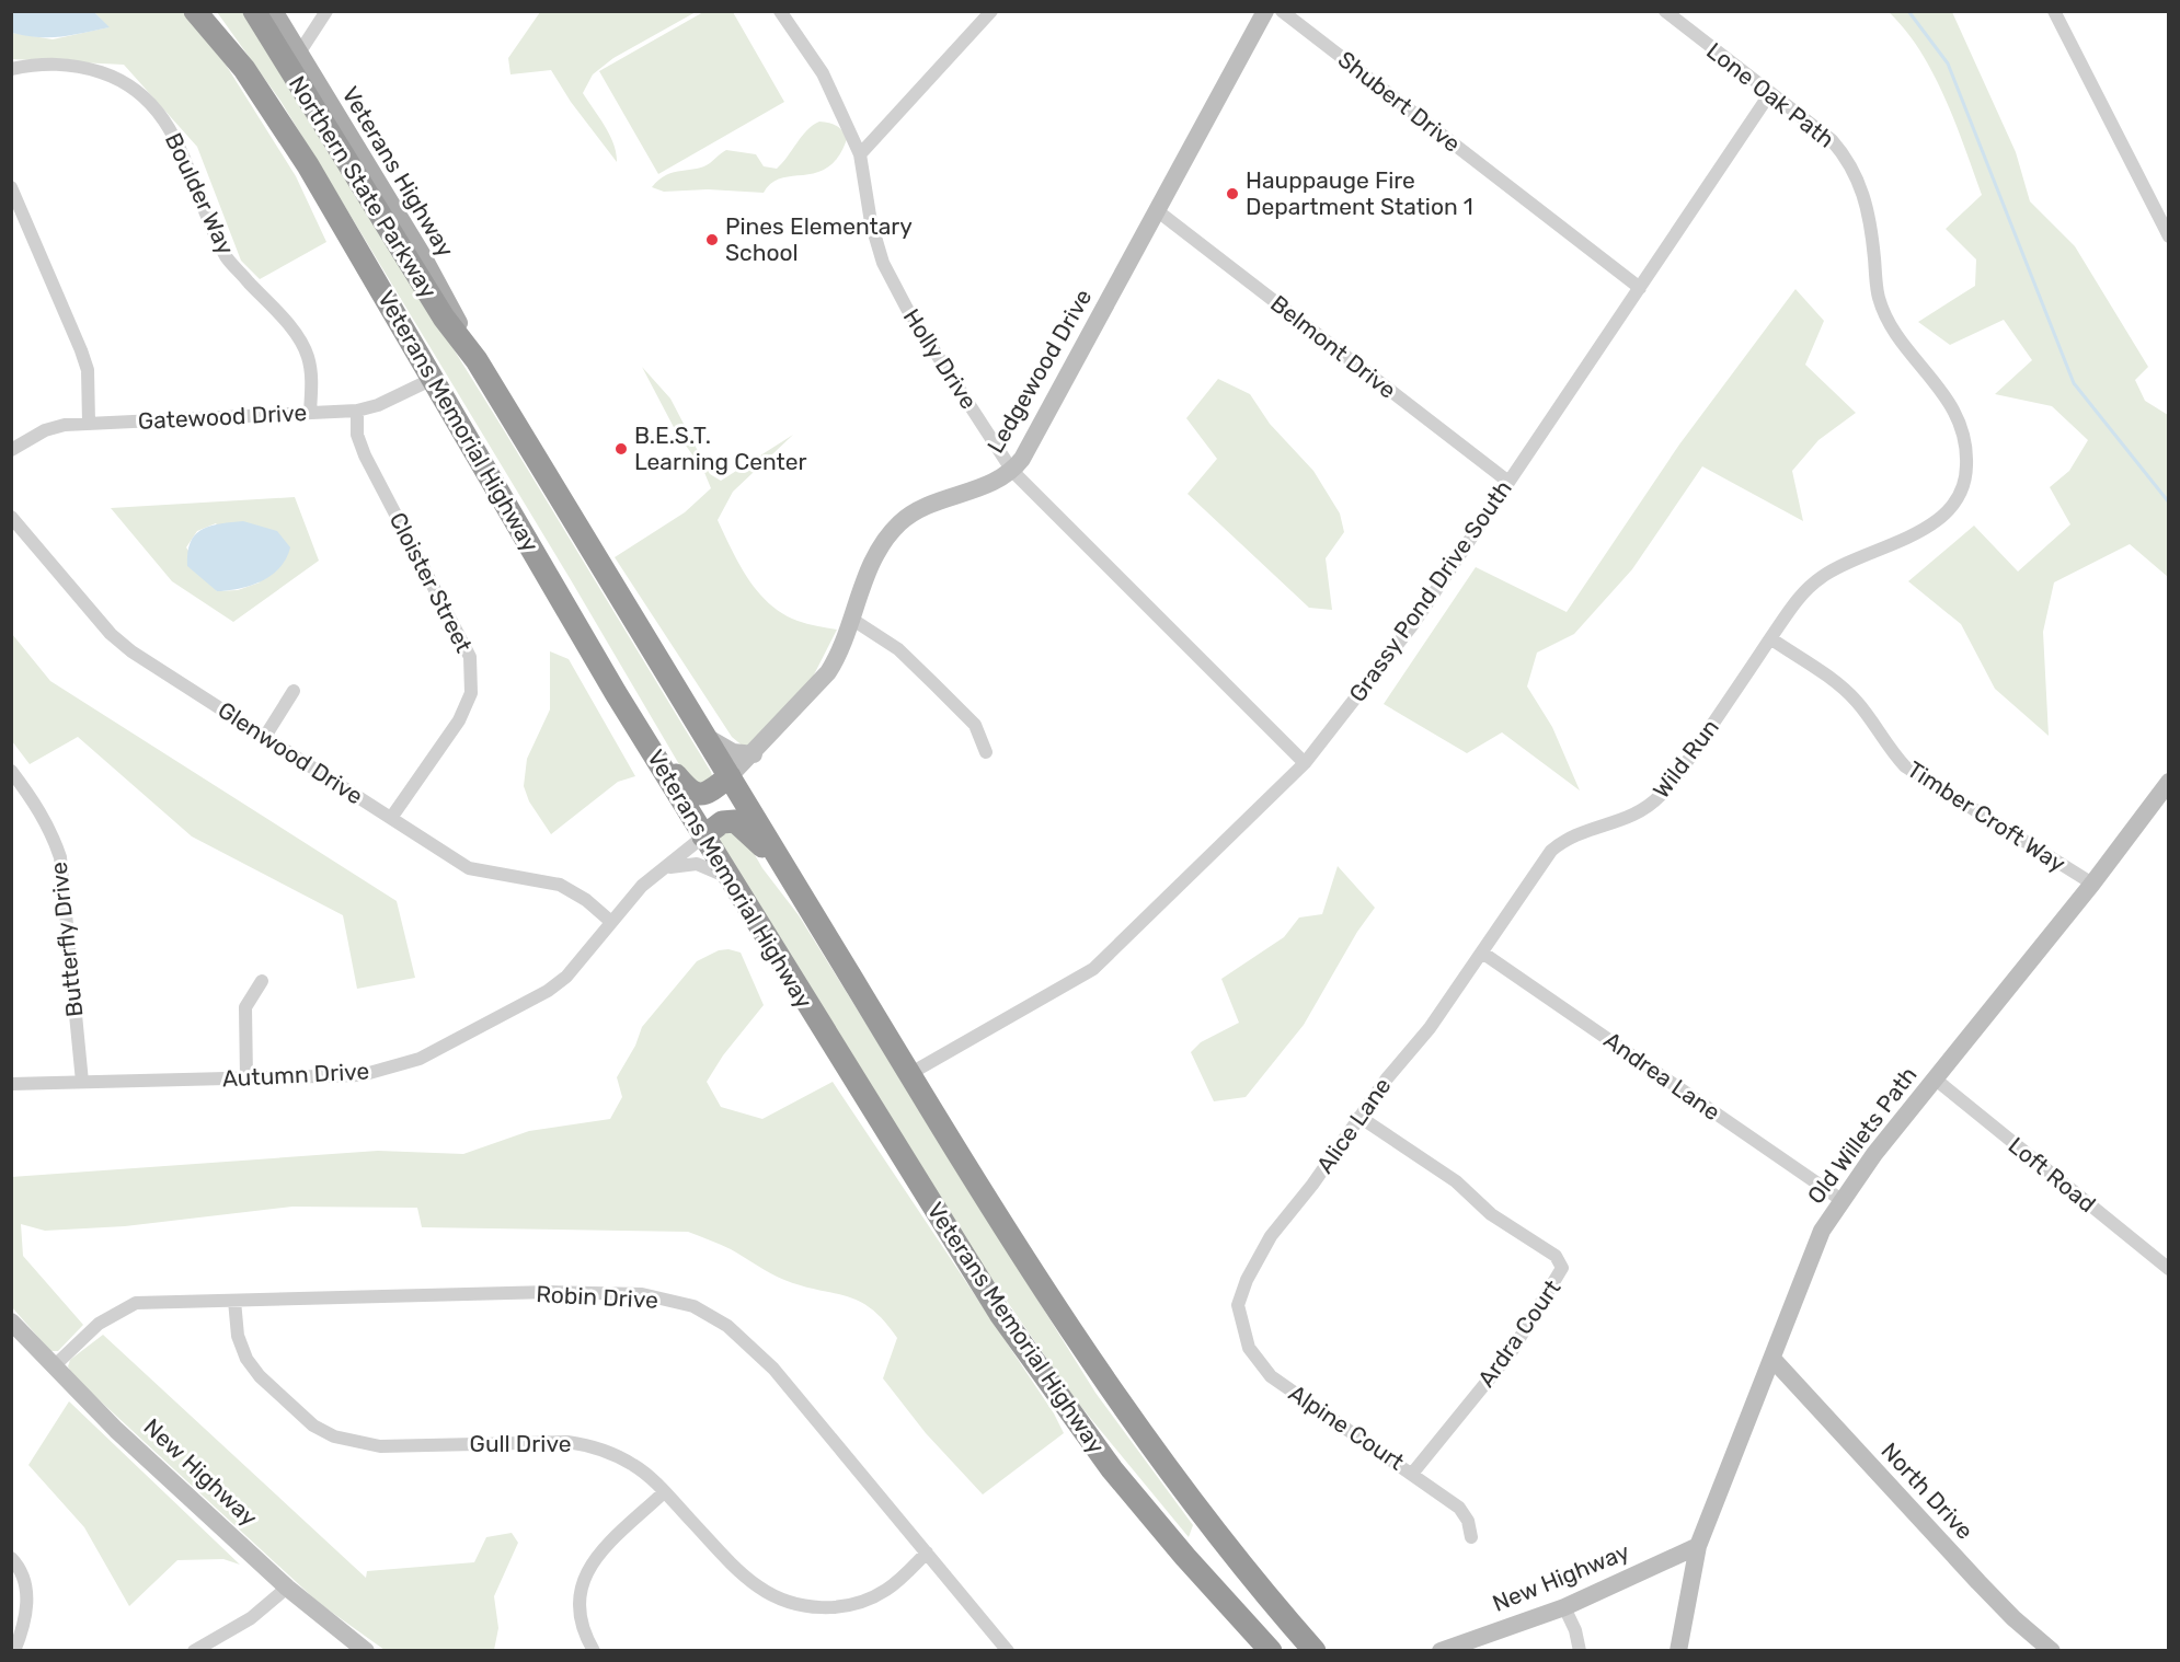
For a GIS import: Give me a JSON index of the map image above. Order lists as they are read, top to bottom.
{
  "streets": {
    "highway": ["Northern State Parkway", "Veterans Memorial Highway"],
    "main road": ["Veterans Highway"],
    "street": [
      "Lone Oak Path",
      "Shubert Drive",
      "Boulder Way",
      "Belmont Drive",
      "Holly Drive",
      "Ledgewood Drive",
      "Gatewood Drive",
      "Cloister Street",
      "Grassy Pond Drive South",
      "Glenwood Drive",
      "Wild Run",
      "Timber Croft Way",
      "Butterfly Drive",
      "Autumn Drive",
      "Andrea Lane",
      "Alice Lane",
      "Old Willets Path",
      "Loft Road",
      "Robin Drive",
      "Ardra Court",
      "Alpine Court",
      "Gull Drive",
      "New Highway",
      "North Drive"
    ]
  },
  "crossings": [
    ["Lone Oak Path", "Grassy Pond Drive South"],
    ["Lone Oak Path", "Wild Run"],
    ["Shubert Drive", "Grassy Pond Drive South"],
    ["Veterans Highway", "Northern State Parkway"],
    ["Veterans Highway", "Veterans Memorial Highway"],
    ["Northern State Parkway", "Veterans Memorial Highway"],
    ["Boulder Way", "Gatewood Drive"],
    ["Belmont Drive", "Ledgewood Drive"],
    ["Belmont Drive", "Grassy Pond Drive South"],
    ["Holly Drive", "Ledgewood Drive"],
    ["Holly Drive", "Grassy Pond Drive South"],
    ["Ledgewood Drive", "Veterans Memorial Highway"],
    ["Gatewood Drive", "Veterans Memorial Highway"],
    ["Gatewood Drive", "Cloister Street"],
    ["Veterans Memorial Highway", "Grassy Pond Drive South"],
    ["Veterans Memorial Highway", "Autumn Drive"],
    ["Cloister Street", "Glenwood Drive"],
    ["Glenwood Drive", "Autumn Drive"],
    ["Wild Run", "Timber Croft Way"],
    ["Wild Run", "Andrea Lane"],
    ["Wild Run", "Alice Lane"],
    ["Timber Croft Way", "Old Willets Path"],
    ["Butterfly Drive", "Autumn Drive"],
    ["Andrea Lane", "Alice Lane"],
    ["Andrea Lane", "Old Willets Path"],
    ["Alice Lane", "Ardra Court"],
    ["Alice Lane", "Alpine Court"],
    ["Old Willets Path", "Loft Road"],
    ["Old Willets Path", "New Highway"],
    ["Old Willets Path", "North Drive"],
    ["Robin Drive", "Gull Drive"],
    ["Robin Drive", "New Highway"],
    ["Ardra Court", "Alpine Court"]
  ],
  "places": ["Hauppauge Fire Department Station 1", "Pines Elementary School", "B.E.S.T. Learning Center"]
}
